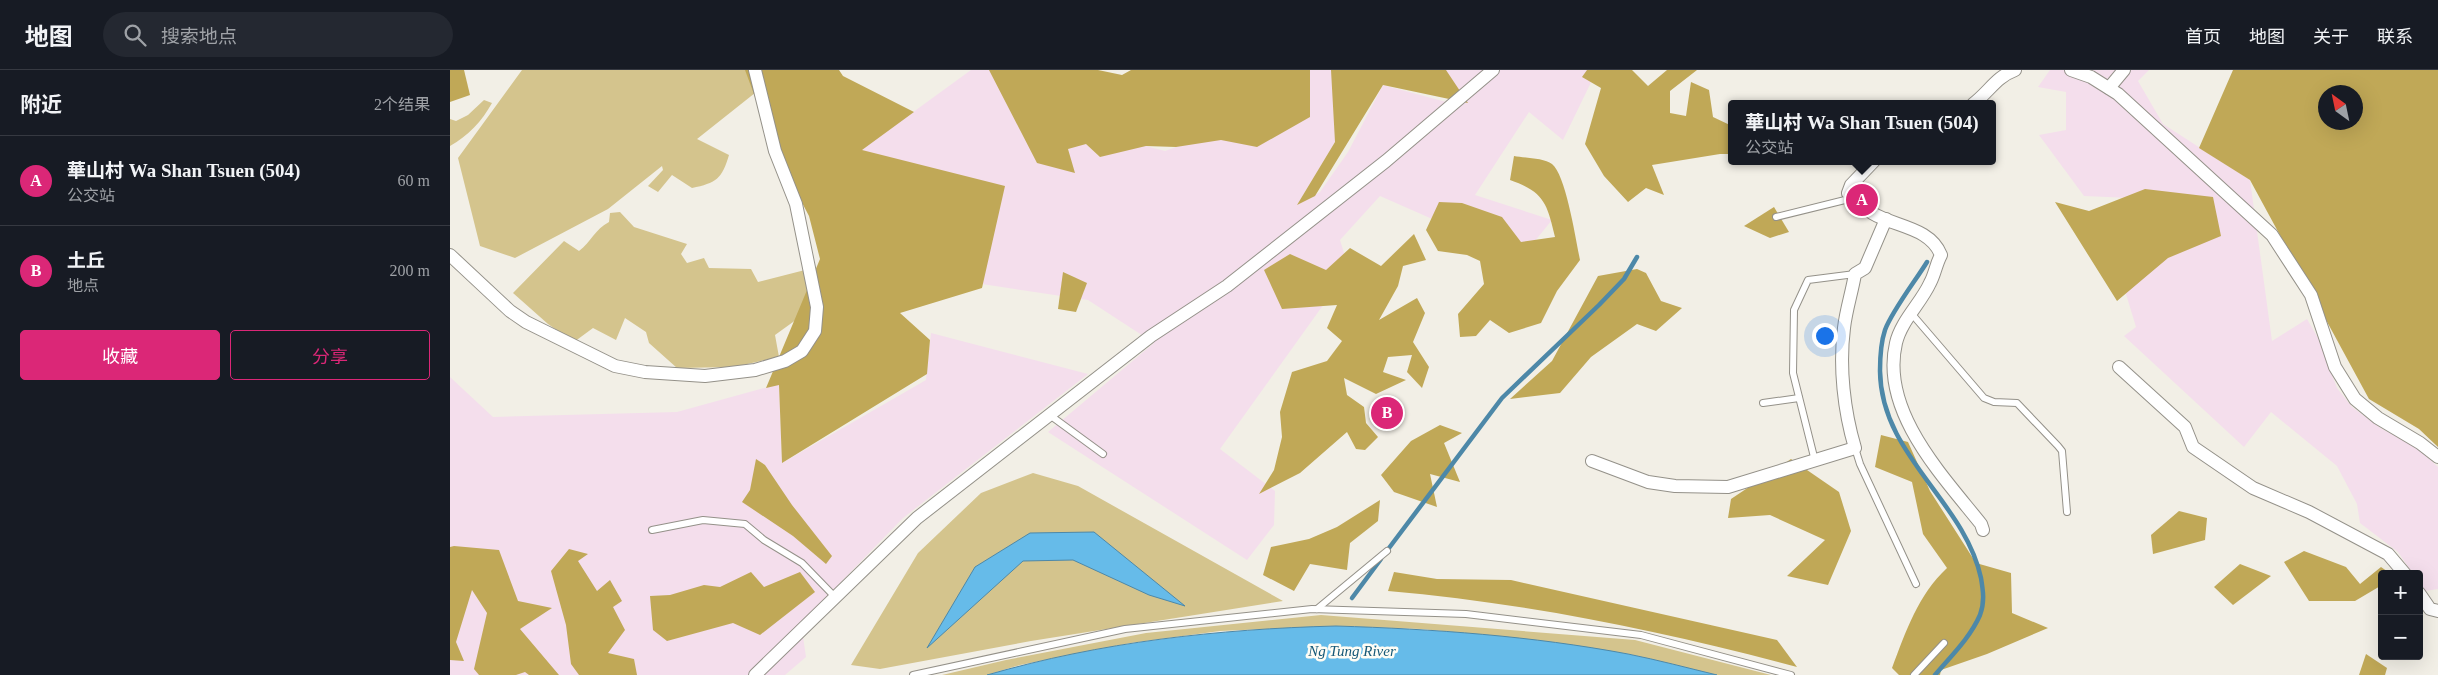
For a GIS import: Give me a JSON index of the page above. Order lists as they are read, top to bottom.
{
  "water": ["Ng Tung River"],
  "north": "top left",
  "page": {
    "header": "地图",
    "search": "搜索地点",
    "nav": [
      "首页",
      "地图",
      "关于",
      "联系"
    ],
    "heading": ["附近", "2个结果"],
    "popup": ["華山村 Wa Shan Tsuen (504)", "公交站"],
    "list": [
      {
        "mark": "A",
        "name": "華山村 Wa Shan Tsuen (504)",
        "note": "公交站",
        "value": "60 m"
      },
      {
        "mark": "B",
        "name": "土丘",
        "note": "地点",
        "value": "200 m"
      }
    ],
    "pins": ["A", "B"],
    "buttons": ["收藏", "分享"],
    "map_buttons": ["+", "−"]
  }
}
